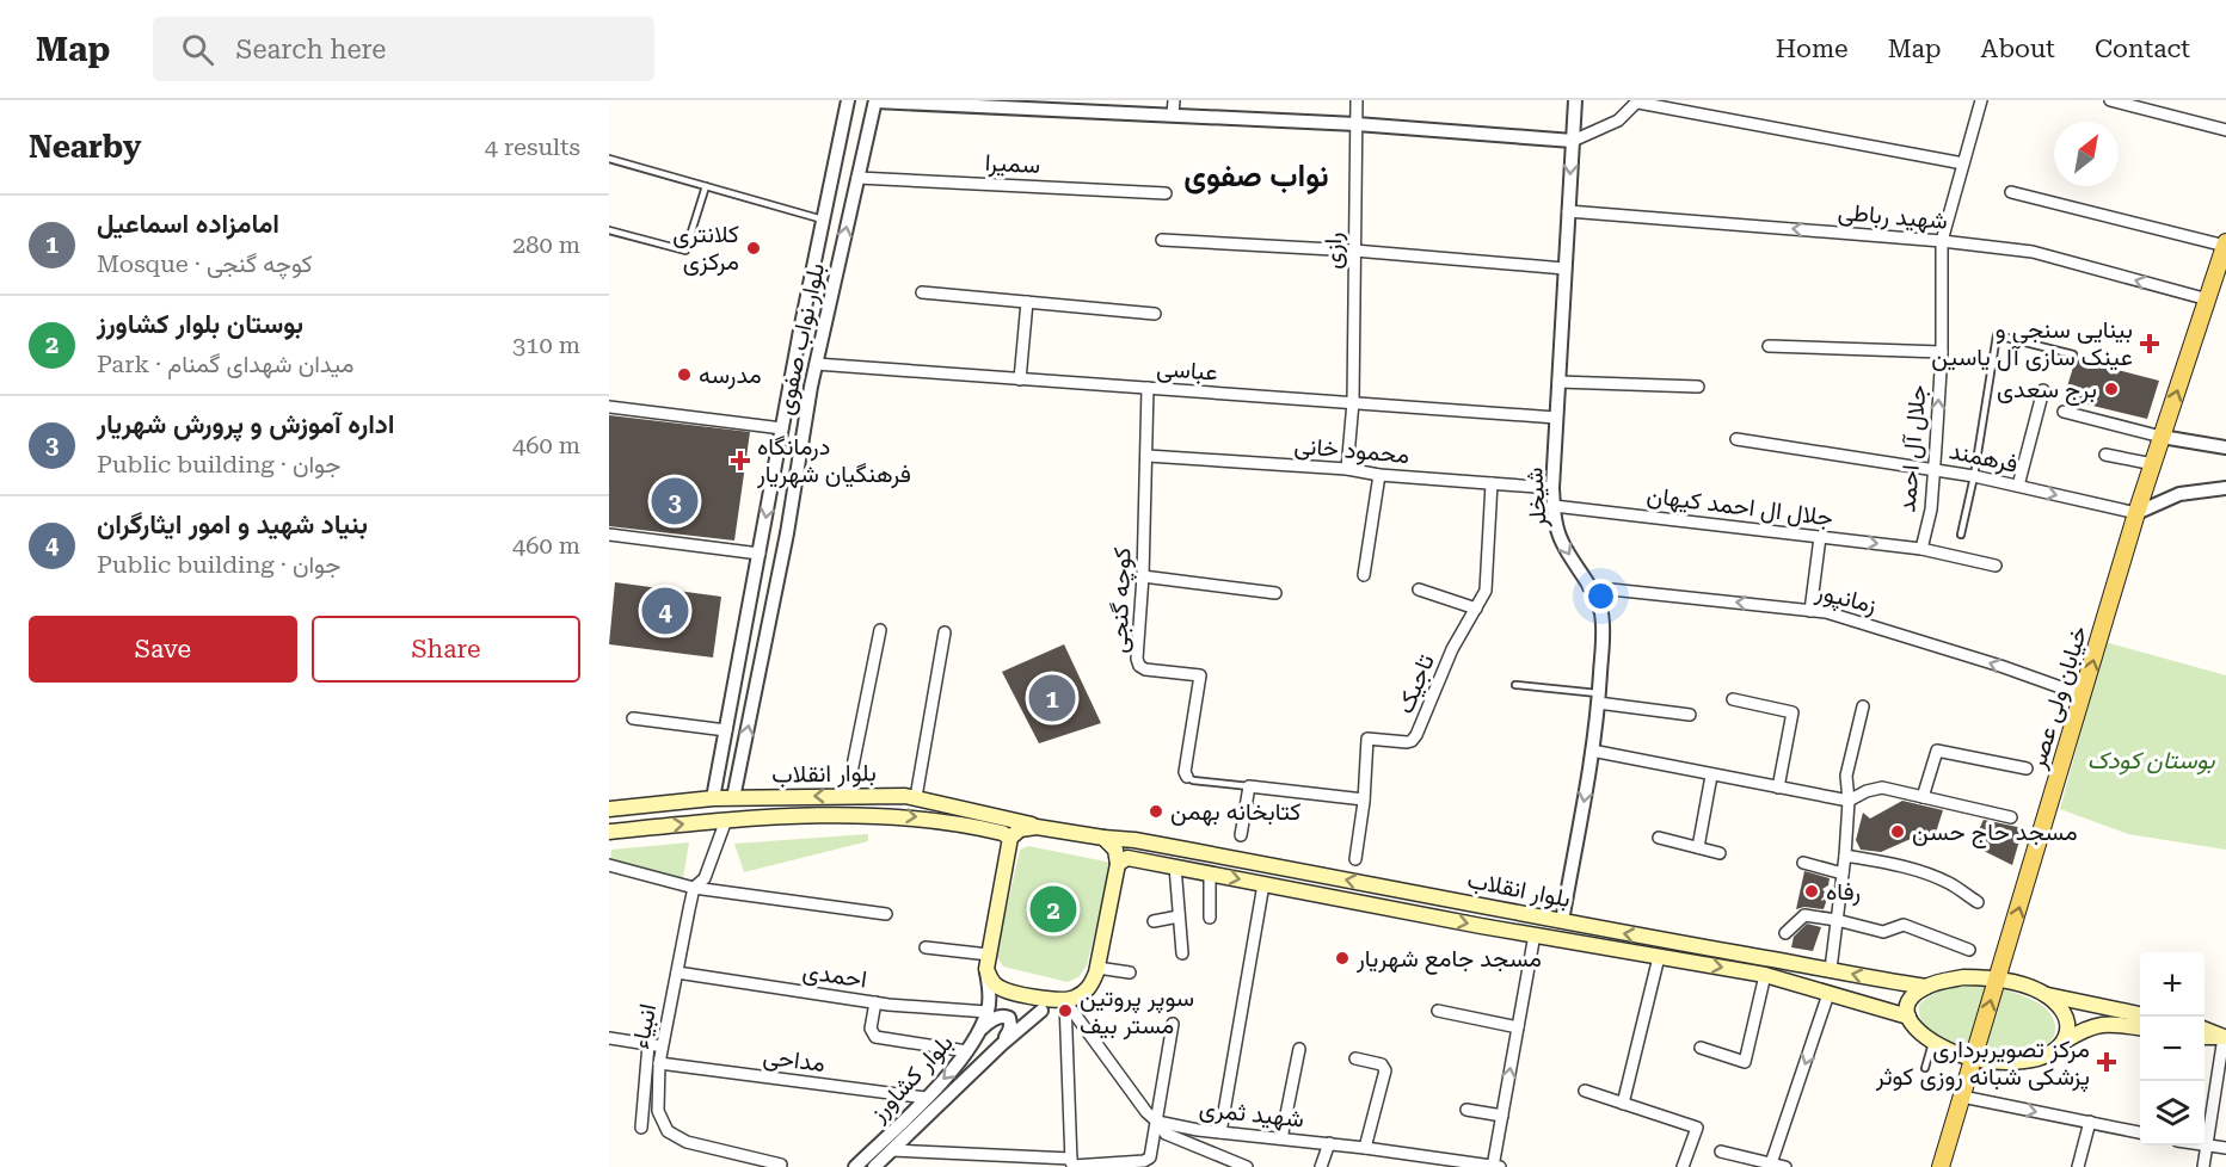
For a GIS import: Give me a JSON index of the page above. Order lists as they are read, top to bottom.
{
  "streets": {
    "main road": ["خیابان ولی عصر", "بلوار انقلاب"],
    "street": [
      "سمیرا",
      "شهید رباطی",
      "رازی",
      "بلوار نواب صفوی",
      "عباسی",
      "جلال آل احمد",
      "محمود خانی",
      "فرهمند",
      "شیخلر",
      "جلال ال احمد کیهان",
      "زمانپور",
      "کوچه گنجی",
      "تاجیک",
      "احمدی",
      "انبیاء",
      "مداحی",
      "بلوار کشاورز",
      "شهید ثمری"
    ]
  },
  "crossings": [
    ["سمیرا", "بلوار نواب صفوی"],
    ["شهید رباطی", "جلال آل احمد"],
    ["شهید رباطی", "شیخلر"],
    ["شهید رباطی", "خیابان ولی عصر"],
    ["رازی", "عباسی"],
    ["رازی", "محمود خانی"],
    ["بلوار نواب صفوی", "عباسی"],
    ["بلوار نواب صفوی", "بلوار انقلاب"],
    ["عباسی", "شیخلر"],
    ["عباسی", "کوچه گنجی"],
    ["جلال آل احمد", "فرهمند"],
    ["جلال آل احمد", "جلال ال احمد کیهان"],
    ["محمود خانی", "شیخلر"],
    ["محمود خانی", "کوچه گنجی"],
    ["محمود خانی", "تاجیک"],
    ["فرهمند", "خیابان ولی عصر"],
    ["شیخلر", "جلال ال احمد کیهان"],
    ["شیخلر", "زمانپور"],
    ["شیخلر", "بلوار انقلاب"],
    ["زمانپور", "خیابان ولی عصر"],
    ["بلوار انقلاب", "انبیاء"],
    ["احمدی", "انبیاء"],
    ["احمدی", "بلوار کشاورز"],
    ["انبیاء", "مداحی"],
    ["مداحی", "بلوار کشاورز"]
  ],
  "one_way": ["شیخلر", "زمانپور", "خیابان ولی عصر"],
  "districts": ["نواب صفوی"],
  "parks": ["بوستان کودک"],
  "places": {
    "other": [
      "کلانتری مرکزی",
      "مدرسه",
      "برج سعدی",
      "کتابخانه بهمن",
      "مسجد حاج حسن",
      "رفاه",
      "مسجد جامع شهریار",
      "سوپر پروتین مستر بیف"
    ],
    "health": ["بینایی سنجی و عینک سازی آل یاسین", "درمانگاه فرهنگیان شهریار", "مرکز تصویربرداری پزشکی شبانه روزی کوثر"]
  },
  "north": "top right",
  "page": {
    "header": "Map",
    "search": "Search here",
    "nav": [
      "Home",
      "Map",
      "About",
      "Contact"
    ],
    "heading": ["Nearby", "4 results"],
    "list": [
      {
        "mark": "1",
        "name": "امامزاده اسماعیل",
        "note": "Mosque · کوچه گنجی",
        "value": "280 m"
      },
      {
        "mark": "2",
        "name": "بوستان بلوار کشاورز",
        "note": "Park · میدان شهدای گمنام",
        "value": "310 m"
      },
      {
        "mark": "3",
        "name": "اداره آموزش و پرورش شهریار",
        "note": "Public building · جوان",
        "value": "460 m"
      },
      {
        "mark": "4",
        "name": "بنیاد شهید و امور ایثارگران",
        "note": "Public building · جوان",
        "value": "460 m"
      }
    ],
    "pins": [
      "3",
      "4",
      "1",
      "2"
    ],
    "buttons": ["Save", "Share"],
    "map_buttons": ["+", "−"]
  }
}
